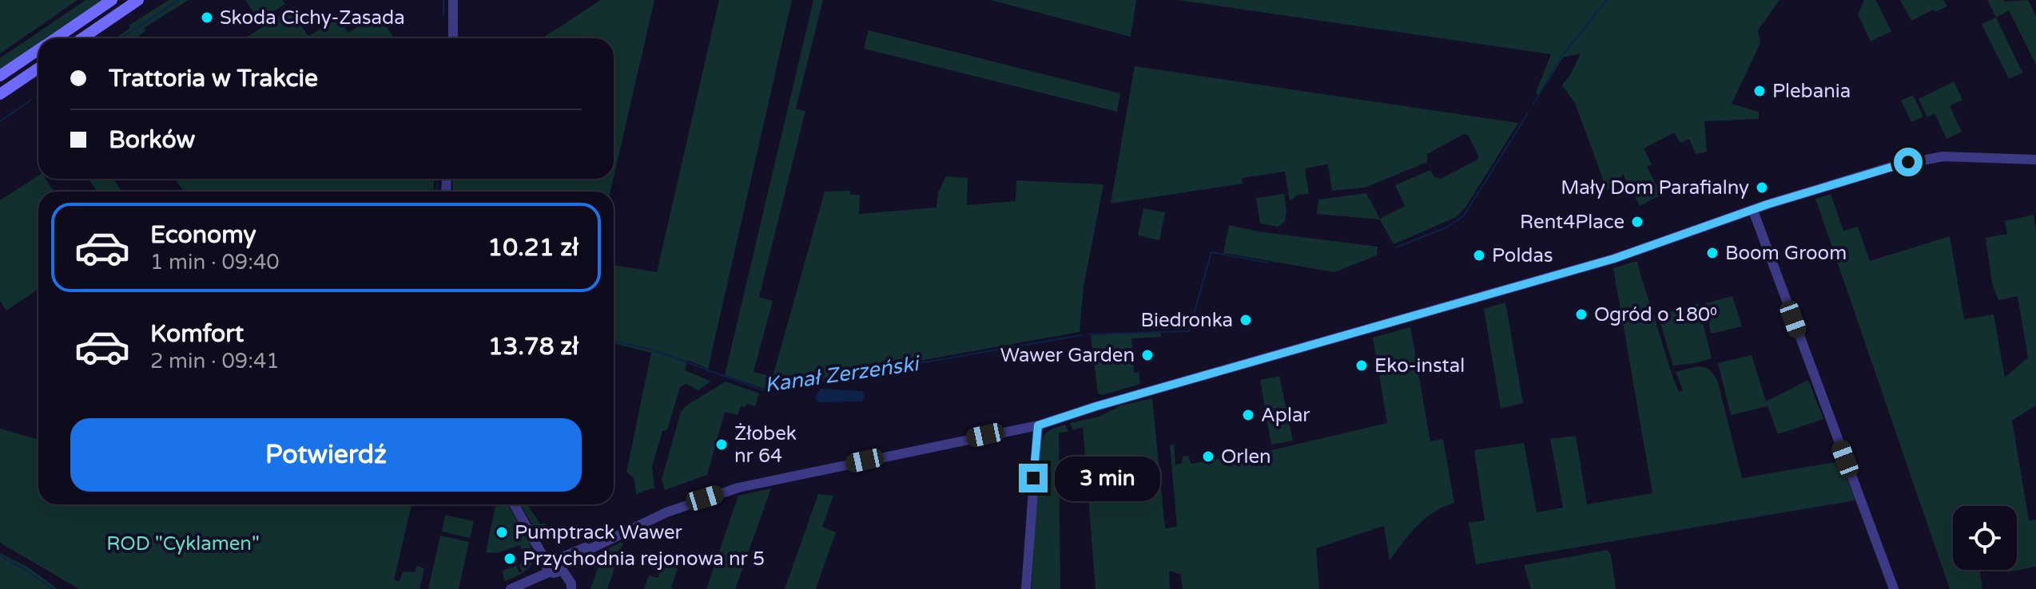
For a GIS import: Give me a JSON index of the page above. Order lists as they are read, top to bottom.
{
  "water": ["Kanał Zerzeński"],
  "parks": ["ROD \"Cyklamen\""],
  "places": [
    "Skoda Cichy-Zasada",
    "Plebania",
    "Mały Dom Parafialny",
    "Rent4Place",
    "Boom Groom",
    "Poldas",
    "Ogród o 180⁰",
    "Biedronka",
    "Wawer Garden",
    "Eko-instal",
    "Aplar",
    "Żłobek nr 64",
    "Orlen",
    "Pumptrack Wawer",
    "Przychodnia rejonowa nr 5"
  ],
  "page": {
    "banner": ["Trattoria w Trakcie", "Borków"],
    "list": [
      {
        "name": "Economy",
        "note": "1 min · 09:40",
        "value": "10.21 zł"
      },
      {
        "name": "Komfort",
        "note": "2 min · 09:41",
        "value": "13.78 zł"
      }
    ],
    "buttons": "Potwierdź",
    "bubble": "3 min"
  }
}
